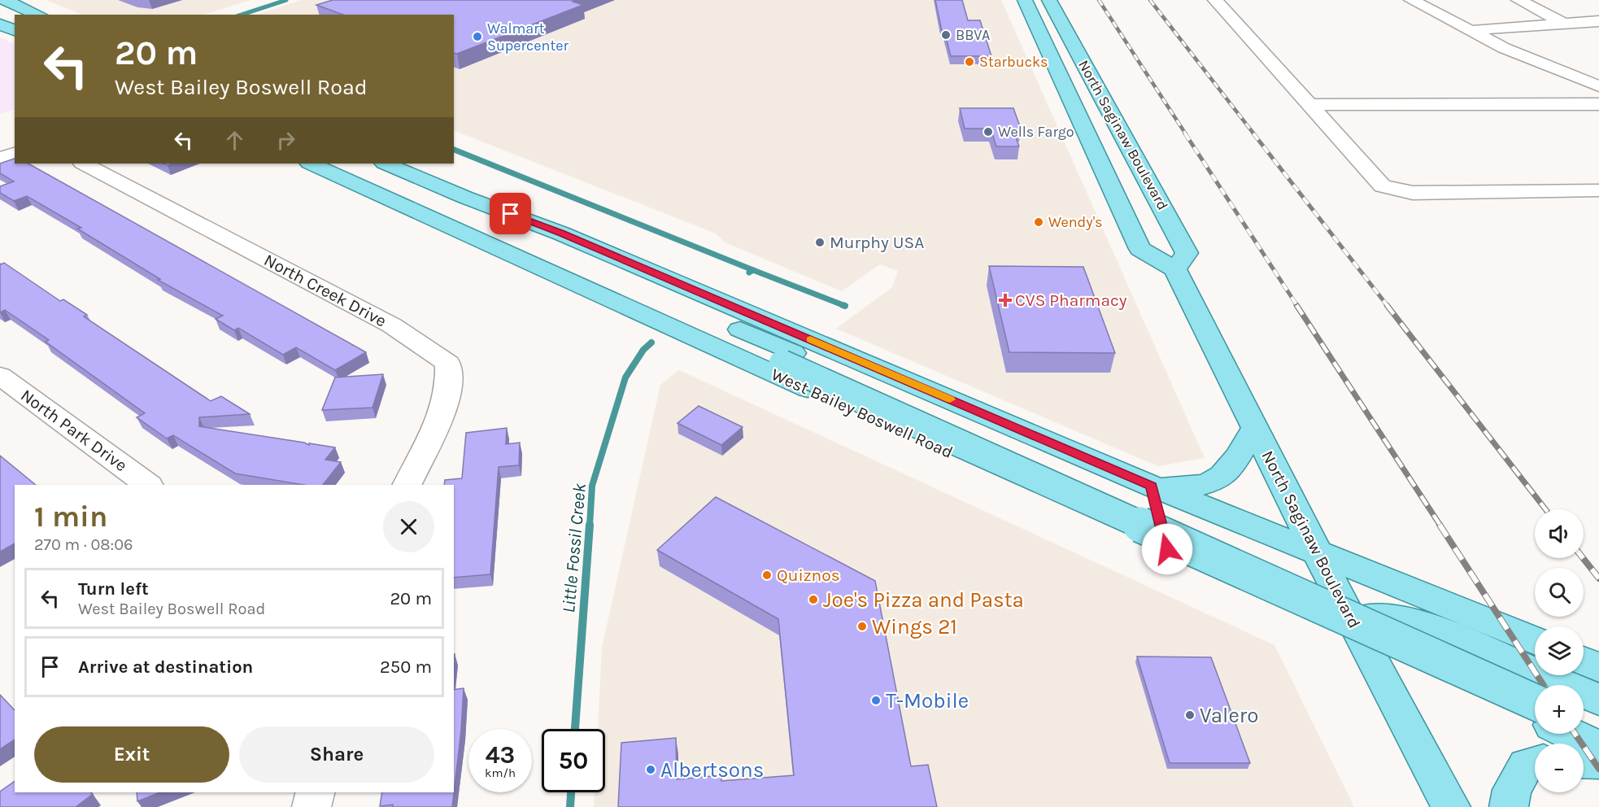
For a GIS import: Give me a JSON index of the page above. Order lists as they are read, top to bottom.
{
  "streets": {
    "main road": ["North Saginaw Boulevard", "West Bailey Boswell Road"],
    "street": ["North Creek Drive", "North Park Drive"]
  },
  "crossings": [
    ["North Saginaw Boulevard", "West Bailey Boswell Road"]
  ],
  "water": ["Little Fossil Creek"],
  "places": {
    "other": [
      "BBVA",
      "Walmart Supercenter",
      "Starbucks",
      "Wells Fargo",
      "Wendy's",
      "Murphy USA",
      "Quiznos",
      "Joe's Pizza and Pasta",
      "Wings 21",
      "T-Mobile",
      "Valero",
      "Albertsons"
    ],
    "health": ["CVS Pharmacy"]
  },
  "page": {
    "turn": ["20 m", "West Bailey Boswell Road"],
    "heading": ["1 min", "270 m · 08:06"],
    "map_buttons": ["+", "−"],
    "list": [
      {
        "name": "Turn left",
        "note": "West Bailey Boswell Road",
        "value": "20 m"
      },
      {
        "name": "Arrive at destination",
        "value": "250 m"
      }
    ],
    "buttons": ["Exit", "Share"],
    "speed": "43 km/h",
    "limit": "50"
  }
}
